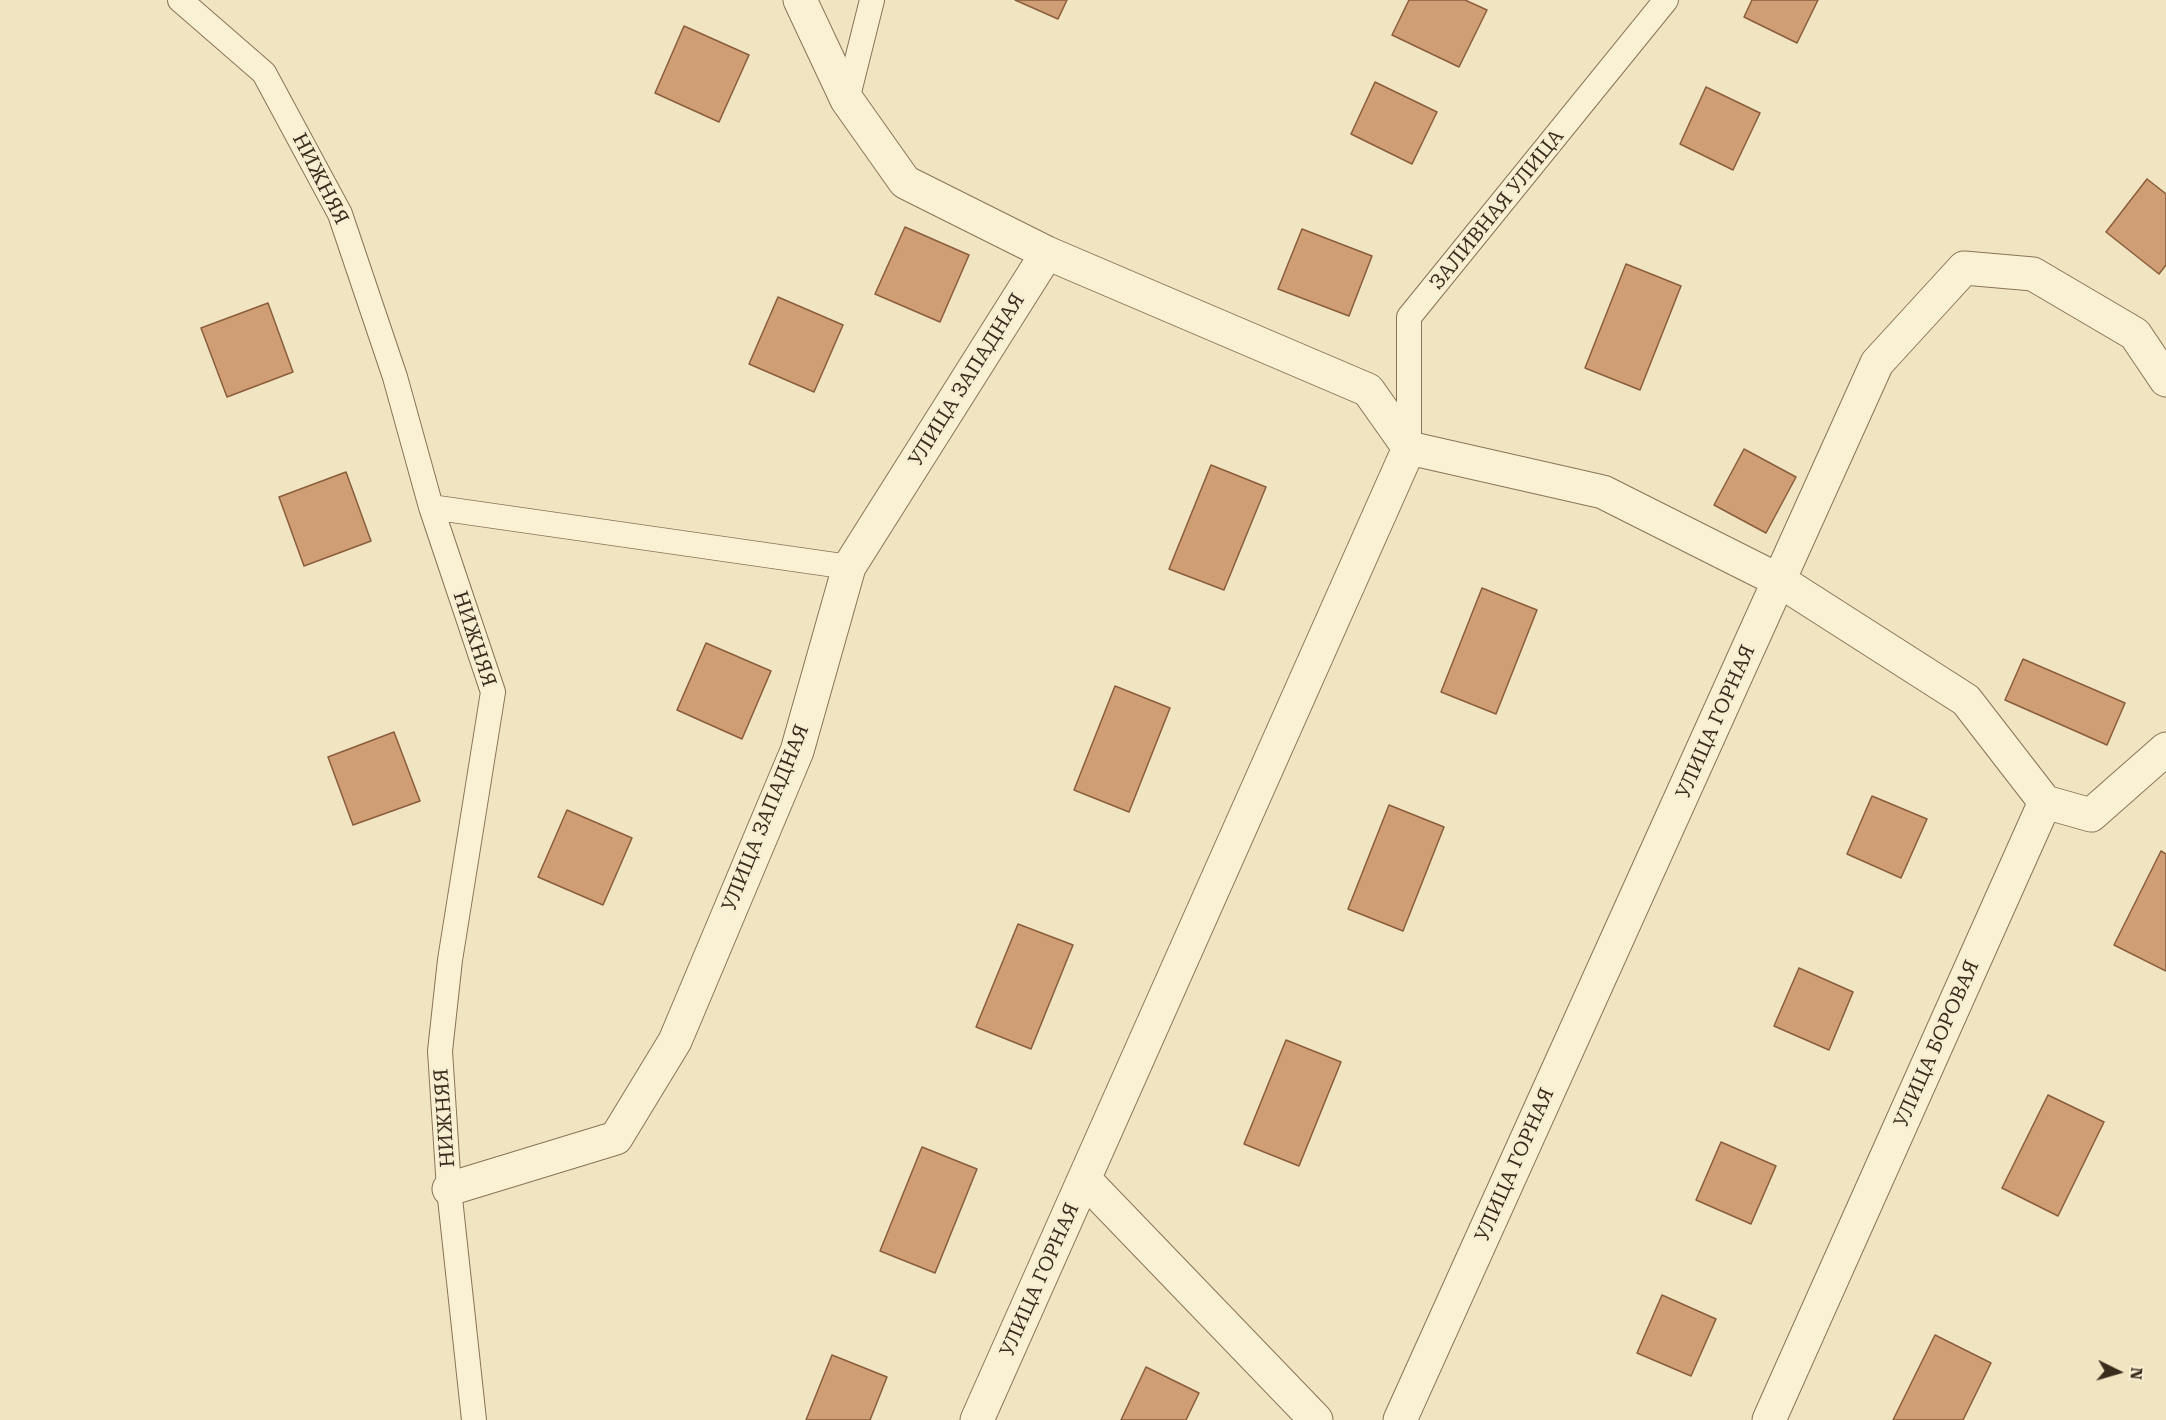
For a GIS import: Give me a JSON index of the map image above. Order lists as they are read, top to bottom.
{
  "streets": {
    "street": ["УЛИЦА ЗАПАДНАЯ", "УЛИЦА ГОРНАЯ", "УЛИЦА БОРОВАЯ"],
    "lane": ["НИЖНЯЯ", "ЗАЛИВНАЯ УЛИЦА"]
  },
  "crossings": [
    ["НИЖНЯЯ", "УЛИЦА ЗАПАДНАЯ"],
    ["ЗАЛИВНАЯ УЛИЦА", "УЛИЦА ГОРНАЯ"]
  ],
  "north": "right"
}
